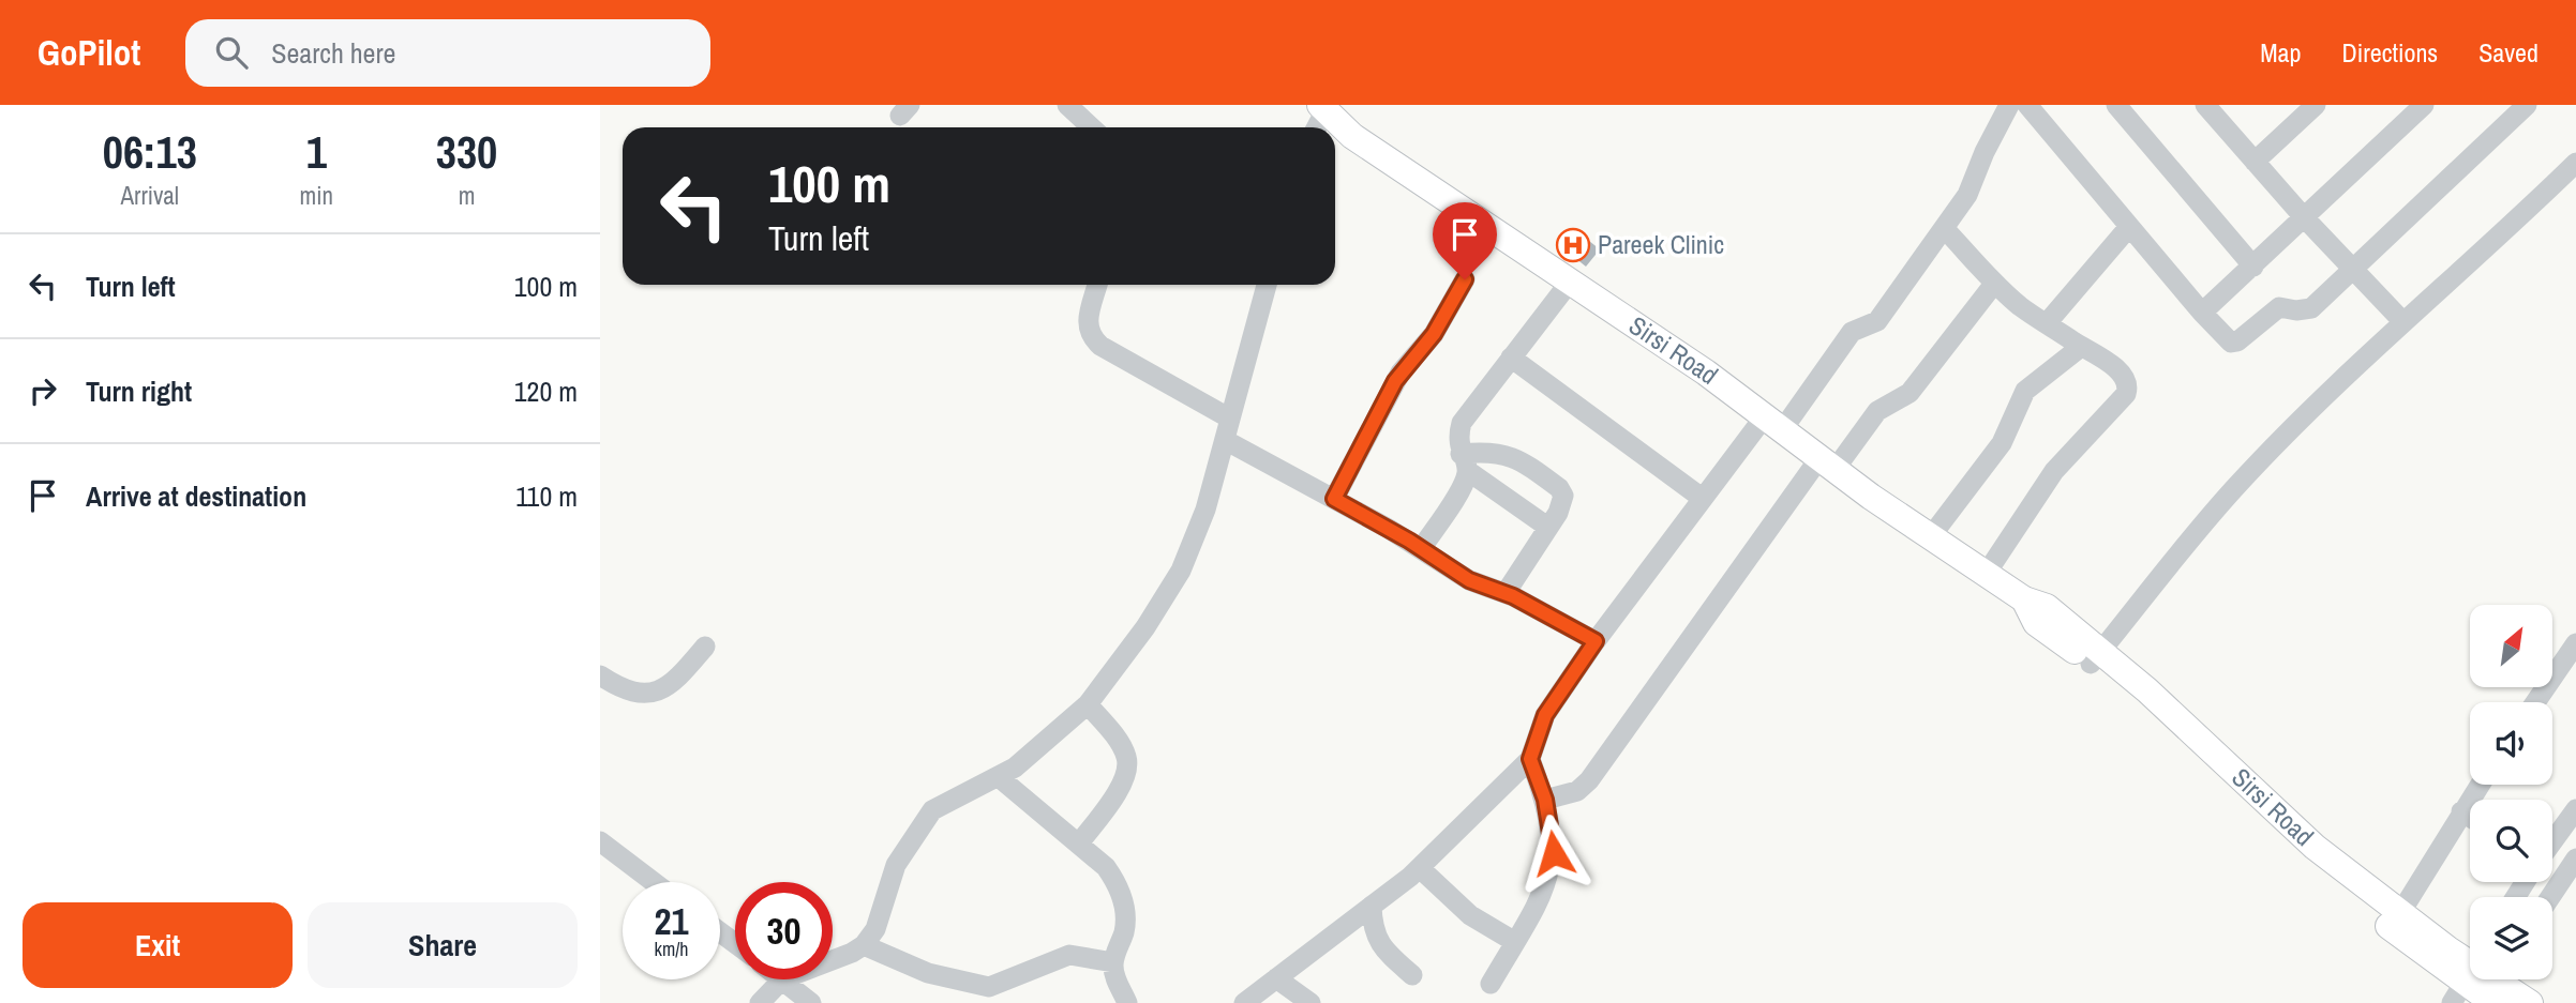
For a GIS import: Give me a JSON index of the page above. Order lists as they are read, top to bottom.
{
  "streets": {
    "main road": ["Sirsi Road"]
  },
  "places": {
    "hospital": ["Pareek Clinic"]
  },
  "north": "top right",
  "page": {
    "header": "GoPilot",
    "search": "Search here",
    "nav": ["Map", "Directions", "Saved"],
    "eta": [
      "06:13",
      "Arrival",
      "1",
      "min",
      "330",
      "m"
    ],
    "turn": ["100 m", "Turn left"],
    "list": [
      {
        "name": "Turn left",
        "value": "100 m"
      },
      {
        "name": "Turn right",
        "value": "120 m"
      },
      {
        "name": "Arrive at destination",
        "value": "110 m"
      }
    ],
    "speed": "21 km/h",
    "limit": "30",
    "buttons": ["Exit", "Share"]
  }
}
